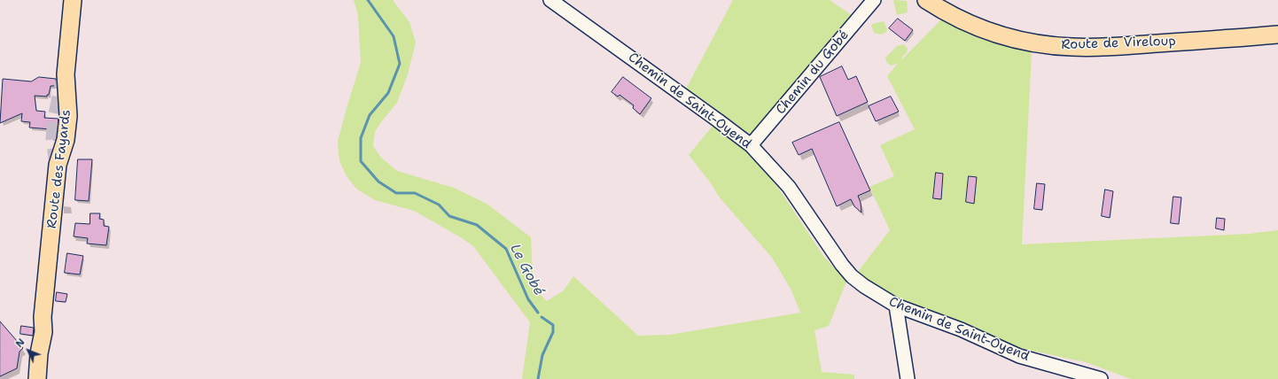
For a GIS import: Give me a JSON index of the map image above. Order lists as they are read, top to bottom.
{
  "streets": {
    "main road": ["Route de Vireloup", "Route des Fayards"],
    "street": ["Chemin du Gobé", "Chemin de Saint-Oyend"]
  },
  "crossings": [
    ["Chemin du Gobé", "Chemin de Saint-Oyend"]
  ],
  "water": ["Le Gobé"],
  "north": "top left"
}
